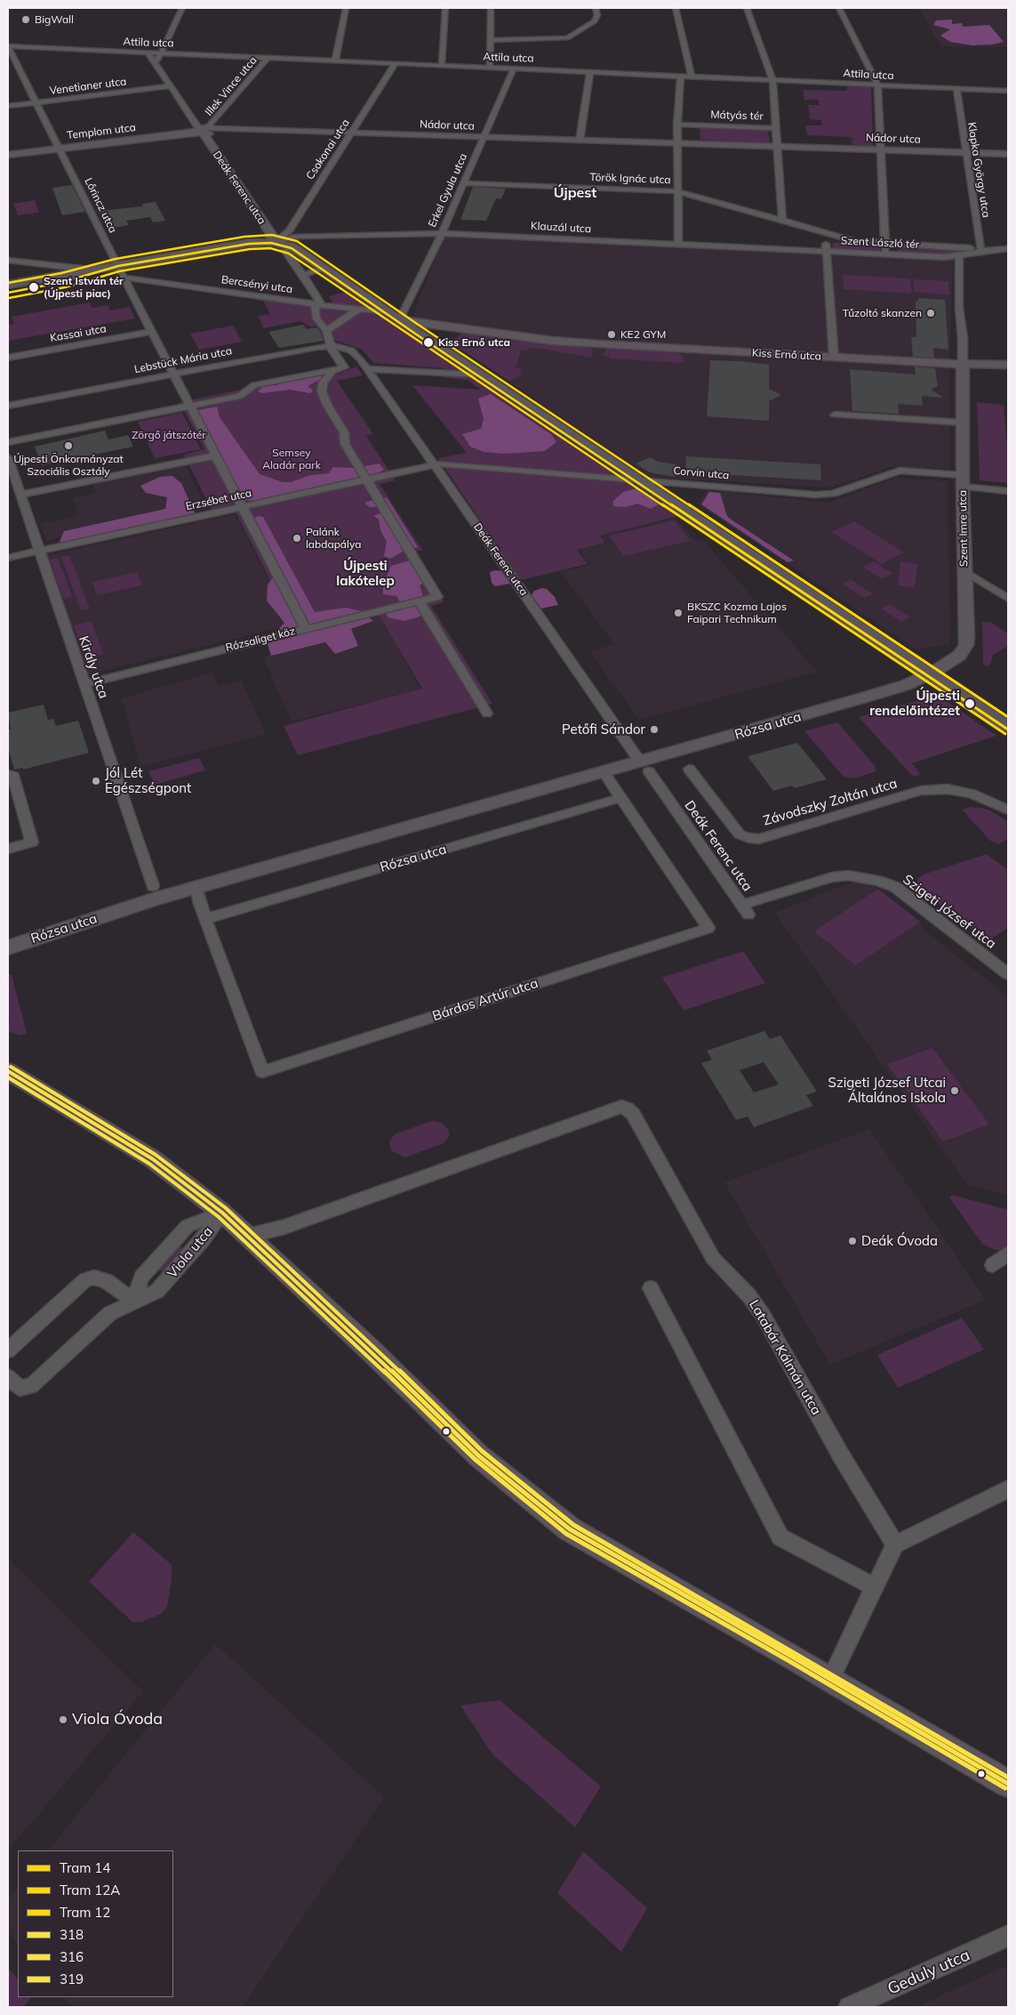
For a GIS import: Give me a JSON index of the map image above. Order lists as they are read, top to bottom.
{
  "streets": {
    "street": [
      "Attila utca",
      "Venetianer utca",
      "Illek Vince utca",
      "Mátyás tér",
      "Nádor utca",
      "Templom utca",
      "Csokonai utca",
      "Klapka György utca",
      "Török Ignác utca",
      "Deák Ferenc utca",
      "Erkel Gyula utca",
      "Lőrincz utca",
      "Klauzál utca",
      "Szent László tér",
      "Bercsényi utca",
      "Kassai utca",
      "Kiss Ernő utca",
      "Lebstück Mária utca",
      "Corvin utca",
      "Erzsébet utca",
      "Szent Imre utca",
      "Rózsaliget köz",
      "Király utca",
      "Rózsa utca",
      "Závodszky Zoltán utca",
      "Szigeti József utca",
      "Bárdos Artúr utca",
      "Viola utca",
      "Latabár Kálmán utca",
      "Geduly utca"
    ]
  },
  "crossings": [
    ["Attila utca", "Illek Vince utca"],
    ["Attila utca", "Csokonai utca"],
    ["Attila utca", "Klapka György utca"],
    ["Attila utca", "Deák Ferenc utca"],
    ["Attila utca", "Erkel Gyula utca"],
    ["Attila utca", "Lőrincz utca"],
    ["Venetianer utca", "Deák Ferenc utca"],
    ["Venetianer utca", "Lőrincz utca"],
    ["Illek Vince utca", "Nádor utca"],
    ["Illek Vince utca", "Templom utca"],
    ["Illek Vince utca", "Deák Ferenc utca"],
    ["Mátyás tér", "Nádor utca"],
    ["Mátyás tér", "Török Ignác utca"],
    ["Nádor utca", "Templom utca"],
    ["Nádor utca", "Csokonai utca"],
    ["Nádor utca", "Klapka György utca"],
    ["Nádor utca", "Deák Ferenc utca"],
    ["Nádor utca", "Erkel Gyula utca"],
    ["Templom utca", "Deák Ferenc utca"],
    ["Templom utca", "Lőrincz utca"],
    ["Csokonai utca", "Deák Ferenc utca"],
    ["Csokonai utca", "Klauzál utca"],
    ["Klapka György utca", "Szent László tér"],
    ["Török Ignác utca", "Erkel Gyula utca"],
    ["Török Ignác utca", "Szent László tér"],
    ["Deák Ferenc utca", "Klauzál utca"],
    ["Deák Ferenc utca", "Bercsényi utca"],
    ["Deák Ferenc utca", "Lebstück Mária utca"],
    ["Deák Ferenc utca", "Corvin utca"],
    ["Deák Ferenc utca", "Erzsébet utca"],
    ["Deák Ferenc utca", "Rózsa utca"],
    ["Deák Ferenc utca", "Szigeti József utca"],
    ["Erkel Gyula utca", "Klauzál utca"],
    ["Erkel Gyula utca", "Kiss Ernő utca"],
    ["Lőrincz utca", "Bercsényi utca"],
    ["Lőrincz utca", "Kassai utca"],
    ["Lőrincz utca", "Lebstück Mária utca"],
    ["Lőrincz utca", "Erzsébet utca"],
    ["Lőrincz utca", "Rózsaliget köz"],
    ["Klauzál utca", "Szent László tér"],
    ["Szent László tér", "Kiss Ernő utca"],
    ["Kiss Ernő utca", "Szent Imre utca"],
    ["Corvin utca", "Erzsébet utca"],
    ["Corvin utca", "Szent Imre utca"],
    ["Erzsébet utca", "Rózsaliget köz"],
    ["Erzsébet utca", "Király utca"],
    ["Szent Imre utca", "Rózsa utca"],
    ["Rózsaliget köz", "Király utca"],
    ["Rózsa utca", "Bárdos Artúr utca"]
  ],
  "districts": ["Újpest", "Újpesti lakótelep"],
  "parks": ["Zörgő játszótér", "Semsey Aladár park"],
  "places": [
    "BigWall",
    "Szent István tér (Újpesti piac)",
    "Tűzoltó skanzen",
    "KE2 GYM",
    "Kiss Ernő utca",
    "Újpesti Önkormányzat Szociális Osztály",
    "Palánk labdapálya",
    "BKSZC Kozma Lajos Faipari Technikum",
    "Újpesti rendelőintézet",
    "Petőfi Sándor",
    "Jól Lét Egészségpont",
    "Szigeti József Utcai Általános Iskola",
    "Deák Óvoda",
    "Viola Óvoda"
  ],
  "lines": [
    "tram line 12",
    "tram line 14",
    "tram line 12A",
    "transit line 319",
    "transit line 318",
    "transit line 316"
  ],
  "legend": [
    "Tram 14",
    "Tram 12A",
    "Tram 12",
    "318",
    "316",
    "319"
  ]
}
